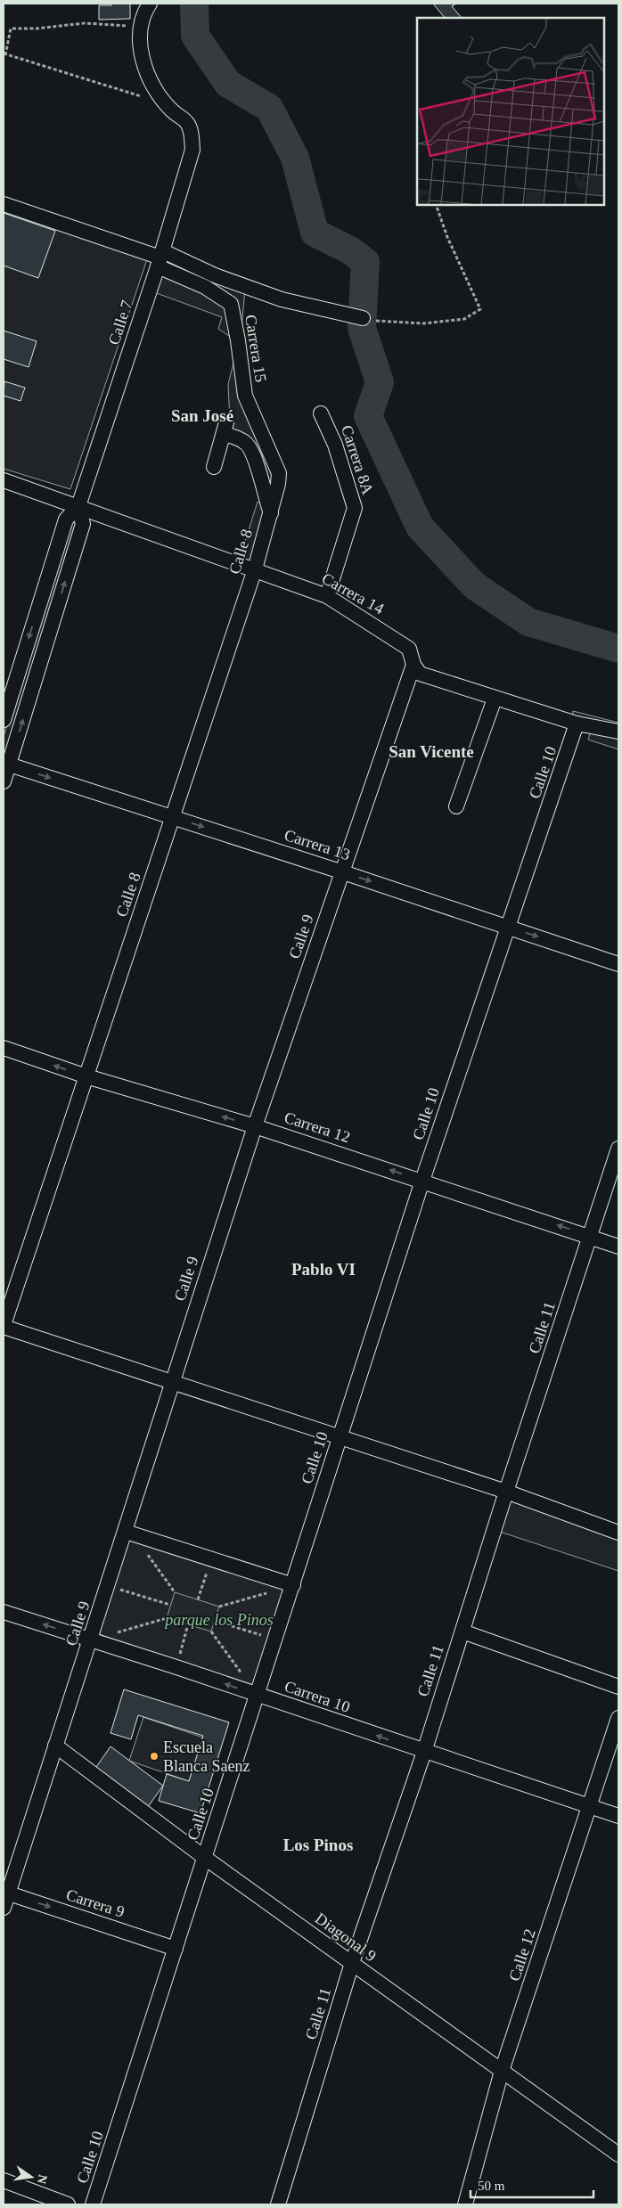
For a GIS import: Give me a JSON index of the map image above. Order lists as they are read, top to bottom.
{
  "streets": {
    "street": [
      "Calle 7",
      "Carrera 15",
      "Carrera 8A",
      "Calle 8",
      "Carrera 14",
      "Calle 10",
      "Carrera 13",
      "Calle 9",
      "Carrera 12",
      "Calle 11",
      "Carrera 10",
      "Carrera 9",
      "Diagonal 9",
      "Calle 12"
    ]
  },
  "crossings": [
    ["Calle 7", "Carrera 15"],
    ["Calle 7", "Carrera 14"],
    ["Calle 7", "Carrera 13"],
    ["Carrera 15", "Calle 8"],
    ["Carrera 8A", "Carrera 14"],
    ["Calle 8", "Carrera 14"],
    ["Calle 8", "Carrera 13"],
    ["Calle 8", "Carrera 12"],
    ["Carrera 14", "Calle 10"],
    ["Carrera 14", "Calle 9"],
    ["Calle 10", "Carrera 13"],
    ["Calle 10", "Carrera 12"],
    ["Calle 10", "Carrera 10"],
    ["Calle 10", "Carrera 9"],
    ["Calle 10", "Diagonal 9"],
    ["Carrera 13", "Calle 9"],
    ["Calle 9", "Carrera 12"],
    ["Calle 9", "Carrera 10"],
    ["Calle 9", "Carrera 9"],
    ["Calle 9", "Diagonal 9"],
    ["Carrera 12", "Calle 11"],
    ["Calle 11", "Carrera 10"],
    ["Calle 11", "Diagonal 9"],
    ["Carrera 10", "Calle 12"],
    ["Diagonal 9", "Calle 12"]
  ],
  "one_way": [
    "Carrera 13",
    "Carrera 12",
    "Carrera 10",
    "Carrera 9"
  ],
  "districts": [
    "San José",
    "San Vicente",
    "Pablo VI",
    "Los Pinos"
  ],
  "parks": ["parque los Pinos"],
  "places": ["Escuela Blanca Saenz"],
  "scale_bar": "50 m",
  "north": "right"
}
